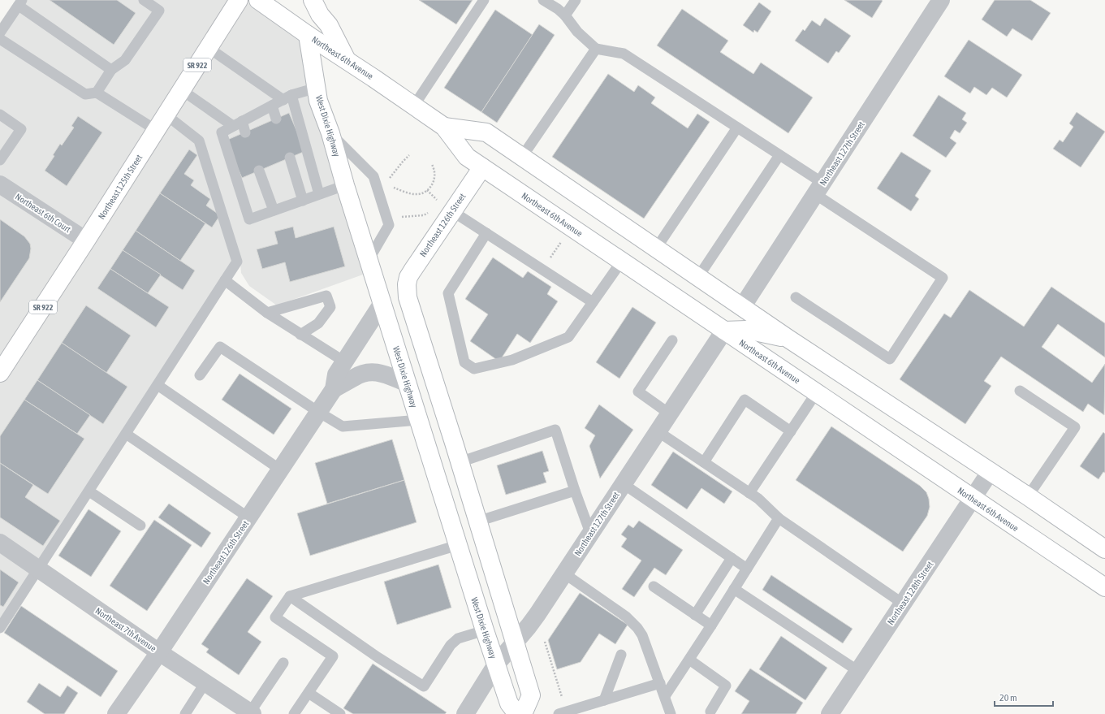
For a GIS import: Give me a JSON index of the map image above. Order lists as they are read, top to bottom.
{
  "streets": {
    "main road": [
      "Northeast 6th Avenue",
      "SR 922",
      "West Dixie Highway",
      "Northeast 125th Street",
      "Northeast 126th Street"
    ],
    "street": [
      "Northeast 127th Street",
      "Northeast 6th Court",
      "Northeast 128th Street",
      "Northeast 7th Avenue"
    ]
  },
  "crossings": [
    ["Northeast 6th Avenue", "West Dixie Highway"],
    ["Northeast 6th Avenue", "Northeast 127th Street"],
    ["Northeast 6th Avenue", "Northeast 126th Street"],
    ["Northeast 6th Avenue", "Northeast 128th Street"],
    ["West Dixie Highway", "Northeast 127th Street"],
    ["West Dixie Highway", "Northeast 126th Street"],
    ["Northeast 125th Street", "Northeast 6th Court"],
    ["Northeast 126th Street", "Northeast 7th Avenue"]
  ],
  "scale_bar": "20 m"
}
